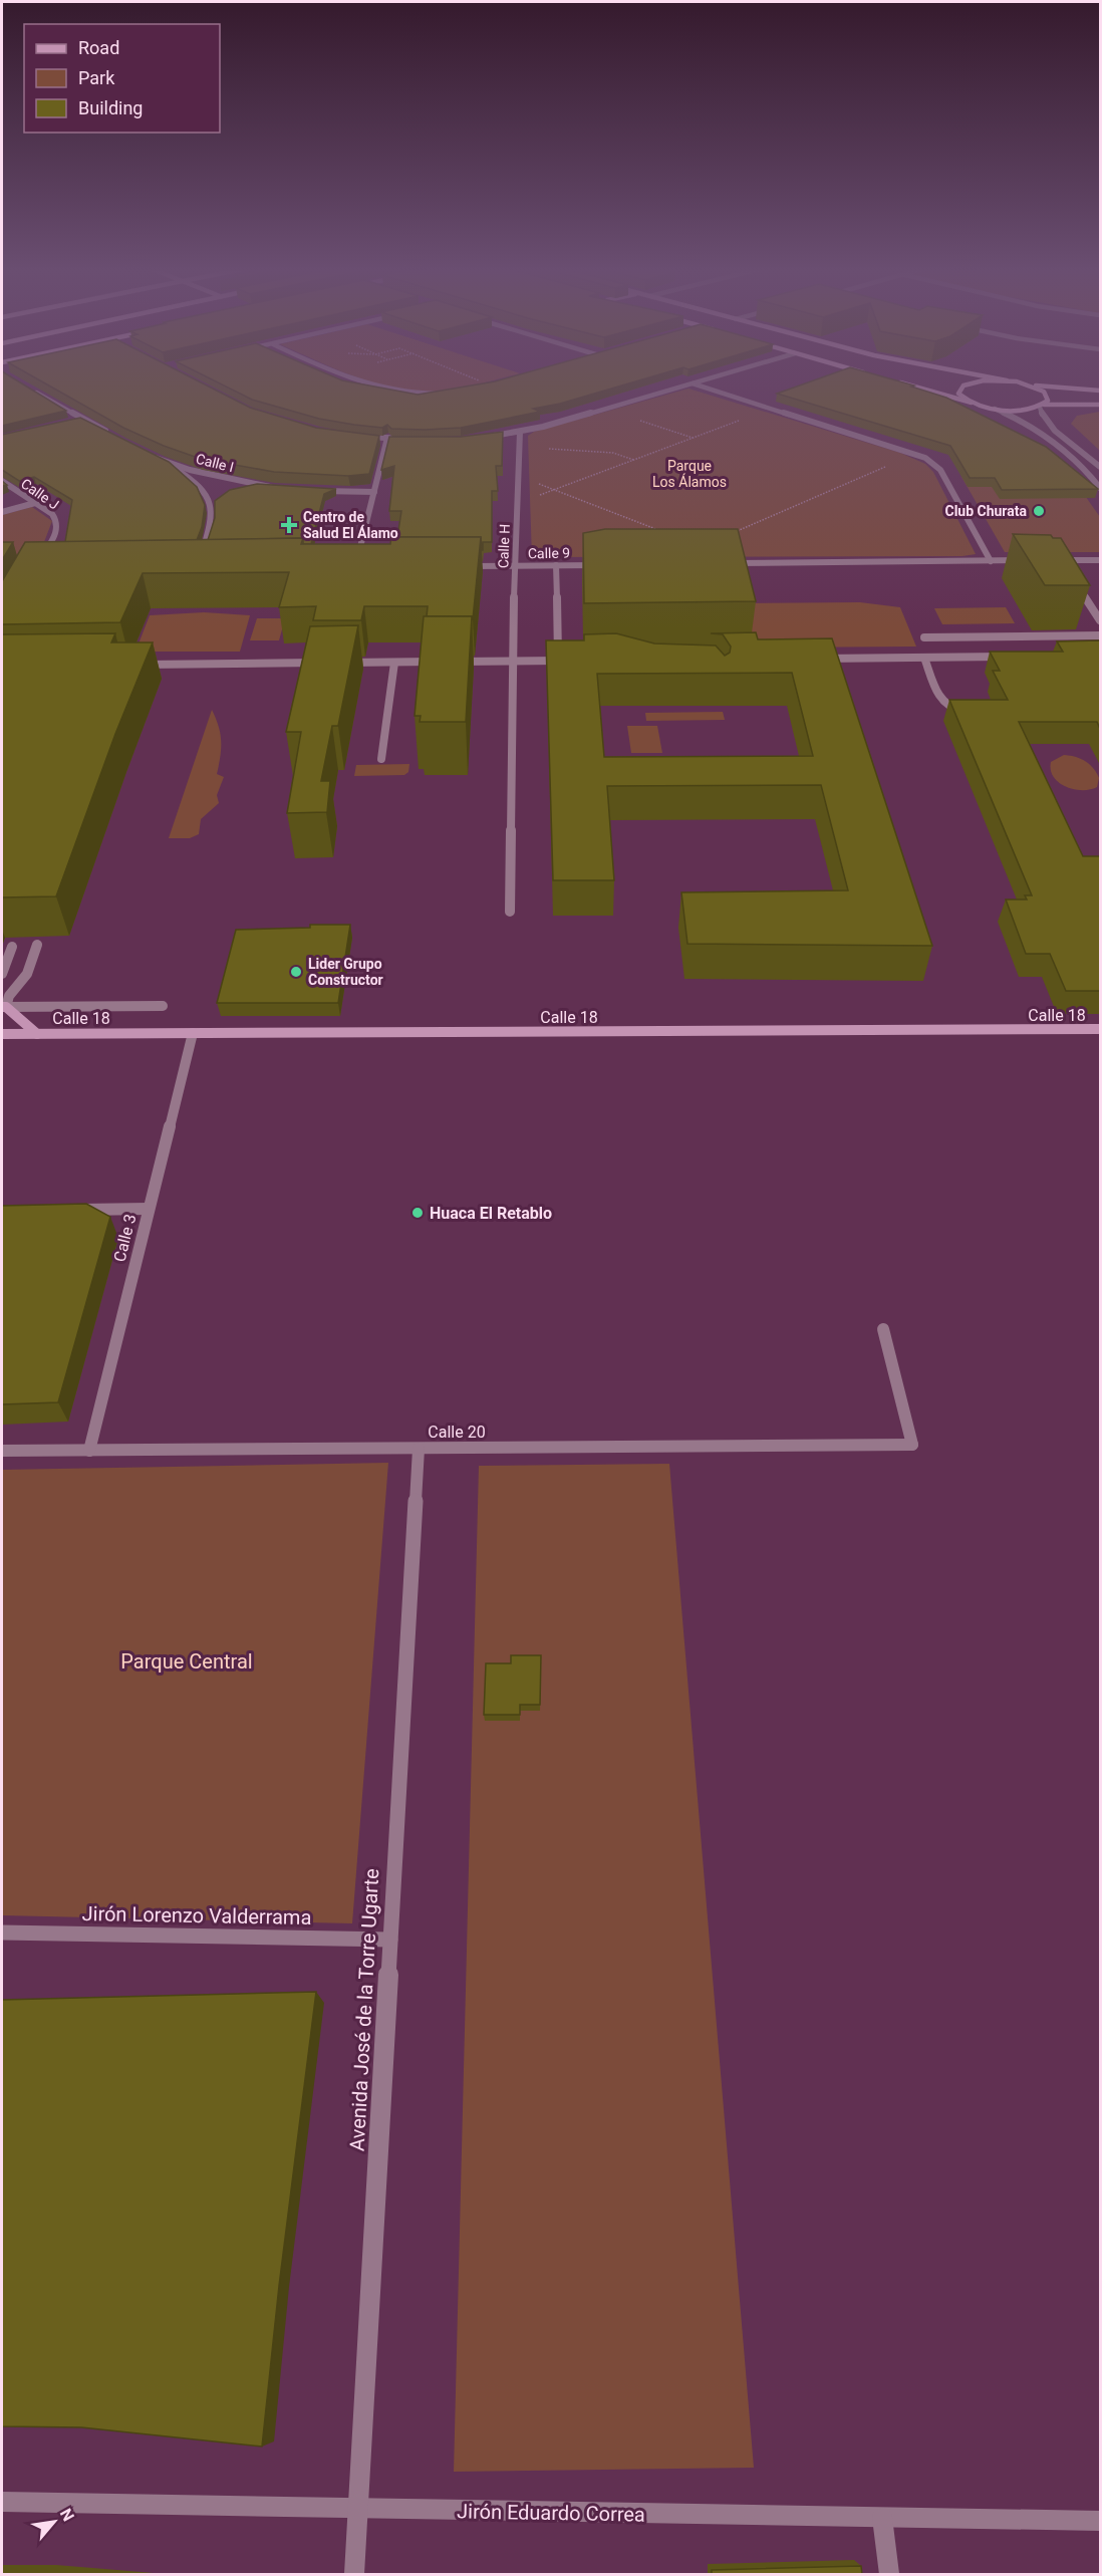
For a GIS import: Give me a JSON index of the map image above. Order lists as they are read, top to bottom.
{
  "streets": {
    "street": [
      "Calle I",
      "Calle J",
      "Calle H",
      "Calle 9",
      "Calle 18",
      "Calle 3",
      "Calle 20",
      "Jirón Lorenzo Valderrama",
      "Avenida José de la Torre Ugarte",
      "Jirón Eduardo Correa"
    ]
  },
  "crossings": [
    ["Calle H", "Calle 9"],
    ["Calle 18", "Calle 3"],
    ["Calle 3", "Calle 20"],
    ["Calle 20", "Avenida José de la Torre Ugarte"],
    ["Jirón Lorenzo Valderrama", "Avenida José de la Torre Ugarte"],
    ["Avenida José de la Torre Ugarte", "Jirón Eduardo Correa"]
  ],
  "parks": ["Parque Los Álamos", "Parque Central"],
  "places": {
    "other": ["Club Churata", "Lider Grupo Constructor", "Huaca El Retablo"],
    "health": ["Centro de Salud El Álamo"]
  },
  "legend": ["Road", "Park", "Building"],
  "north": "top right"
}
